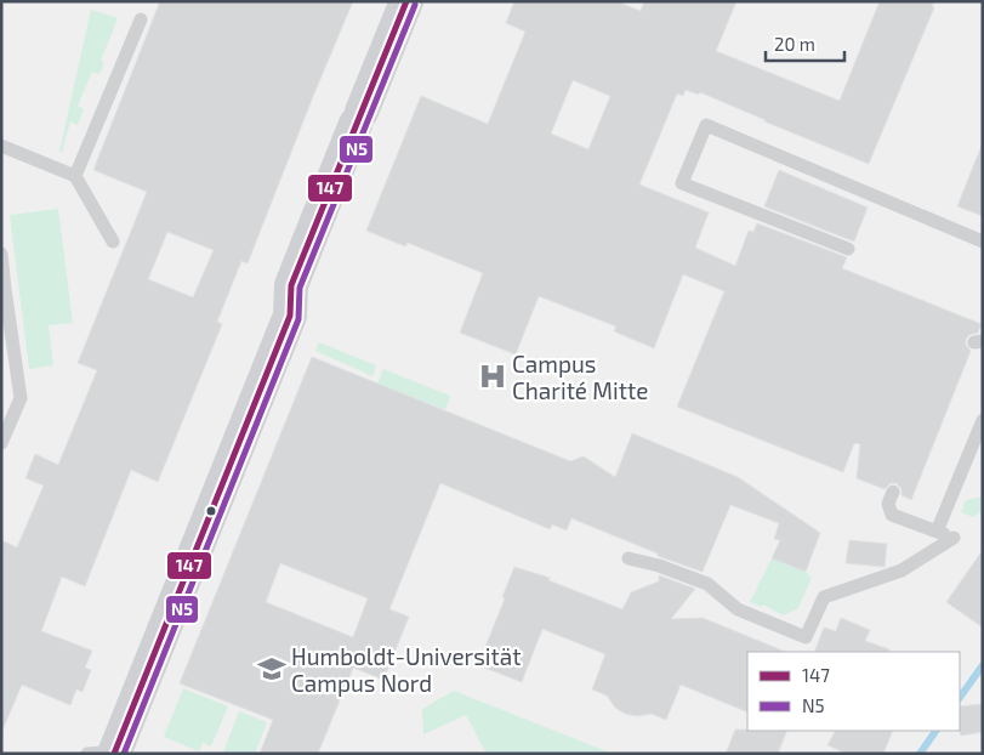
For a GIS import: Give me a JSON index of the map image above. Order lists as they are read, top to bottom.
{
  "places": {
    "hospital": ["Campus Charité Mitte"],
    "school or university": ["Humboldt-Universität Campus Nord"]
  },
  "lines": ["transit line 147", "transit line N5"],
  "legend": ["147", "N5"],
  "scale_bar": "20 m"
}
